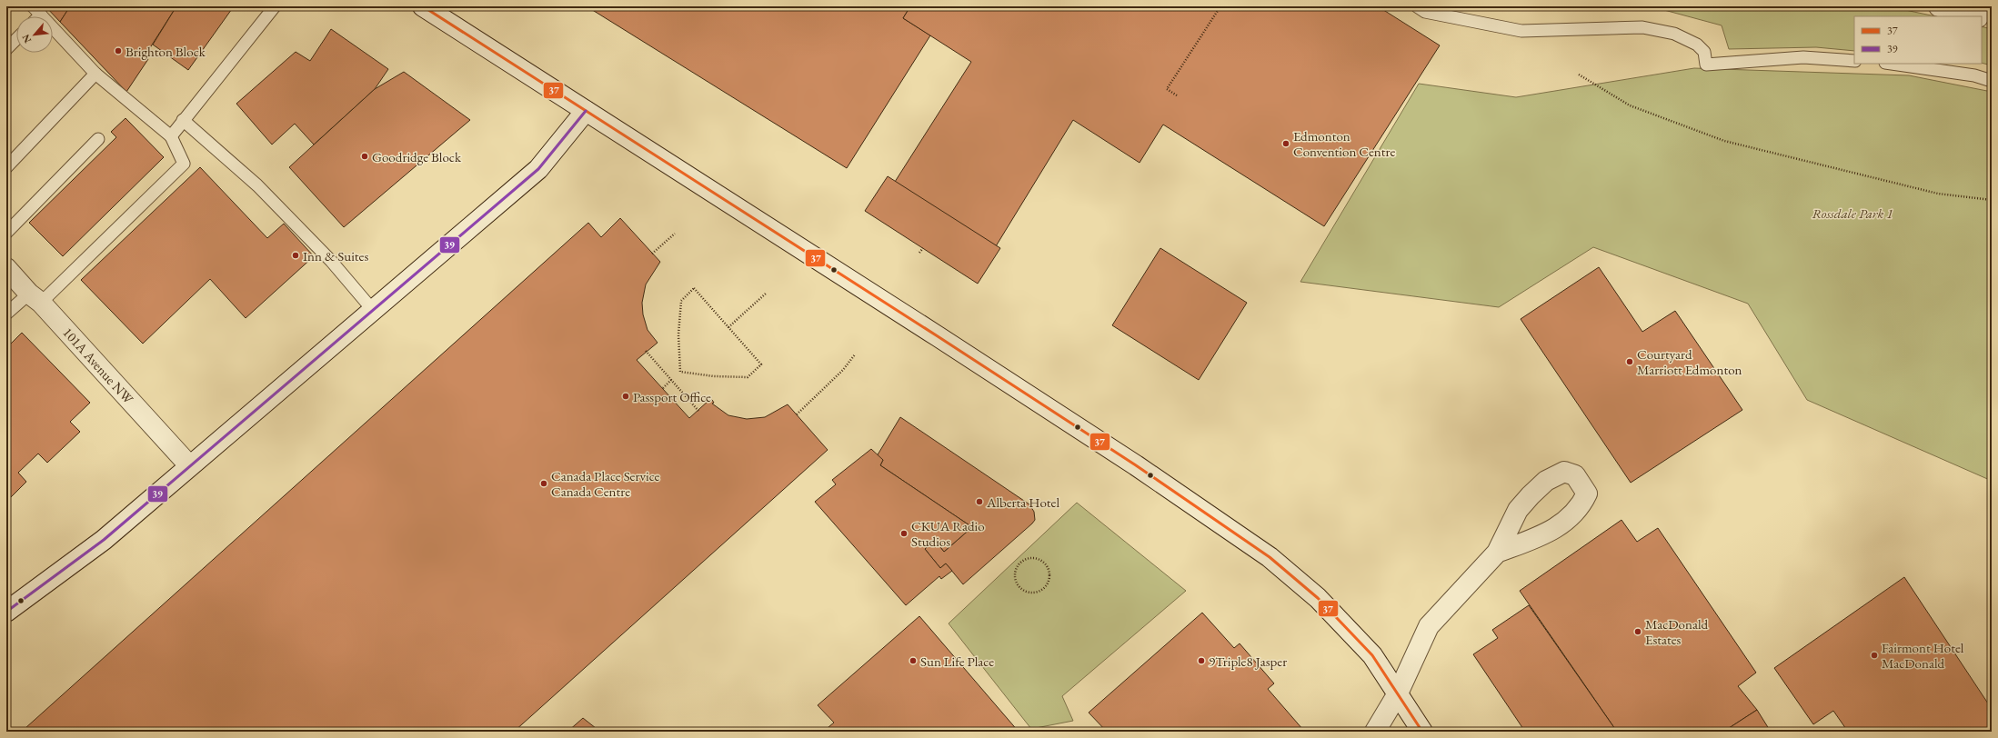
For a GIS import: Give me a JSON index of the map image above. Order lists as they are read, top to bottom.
{
  "streets": {
    "main road": ["101A Avenue NW"]
  },
  "parks": ["Rossdale Park 1"],
  "places": [
    "Brighton Block",
    "Edmonton Convention Centre",
    "Goodridge Block",
    "Inn & Suites",
    "Courtyard Marriott Edmonton",
    "Passport Office",
    "Canada Place Service Canada Centre",
    "Alberta Hotel",
    "CKUA Radio Studios",
    "MacDonald Estates",
    "Fairmont Hotel MacDonald",
    "Sun Life Place",
    "9Triple8 Jasper"
  ],
  "lines": ["transit line 37", "transit line 39"],
  "legend": ["37", "39"],
  "north": "bottom left"
}
